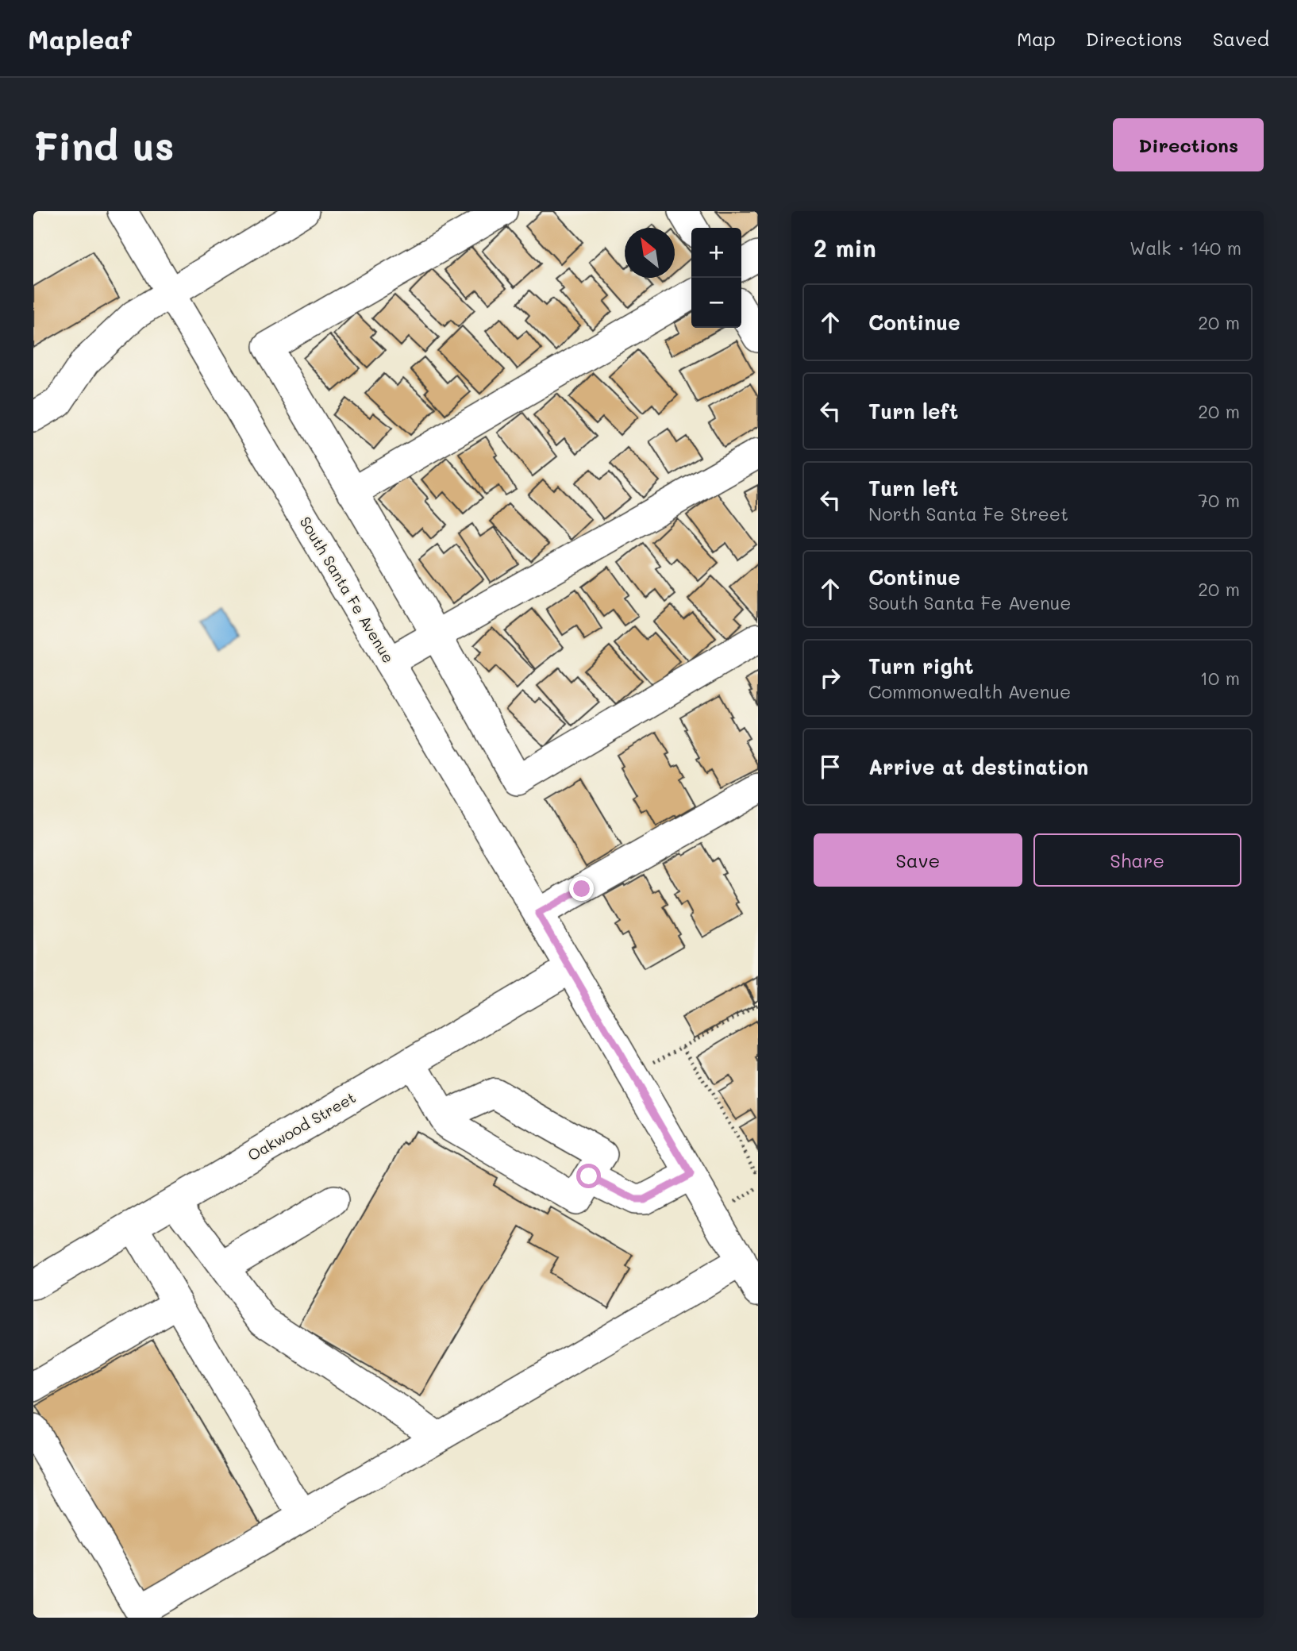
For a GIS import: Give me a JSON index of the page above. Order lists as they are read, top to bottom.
{
  "streets": {
    "street": ["South Santa Fe Avenue", "Oakwood Street"]
  },
  "crossings": [
    ["South Santa Fe Avenue", "Oakwood Street"]
  ],
  "north": "top left",
  "page": {
    "header": "Mapleaf",
    "nav": ["Map", "Directions", "Saved"],
    "buttons": [
      "Directions",
      ["Save", "Share"]
    ],
    "title": "Find us",
    "heading": ["2 min", "Walk · 140 m"],
    "map_buttons": ["+", "−"],
    "list": [
      ["Continue", "20 m"],
      ["Turn left", "20 m"],
      ["Turn left", "North Santa Fe Street", "70 m"],
      ["Continue", "South Santa Fe Avenue", "20 m"],
      ["Turn right", "Commonwealth Avenue", "10 m"],
      "Arrive at destination"
    ]
  }
}
